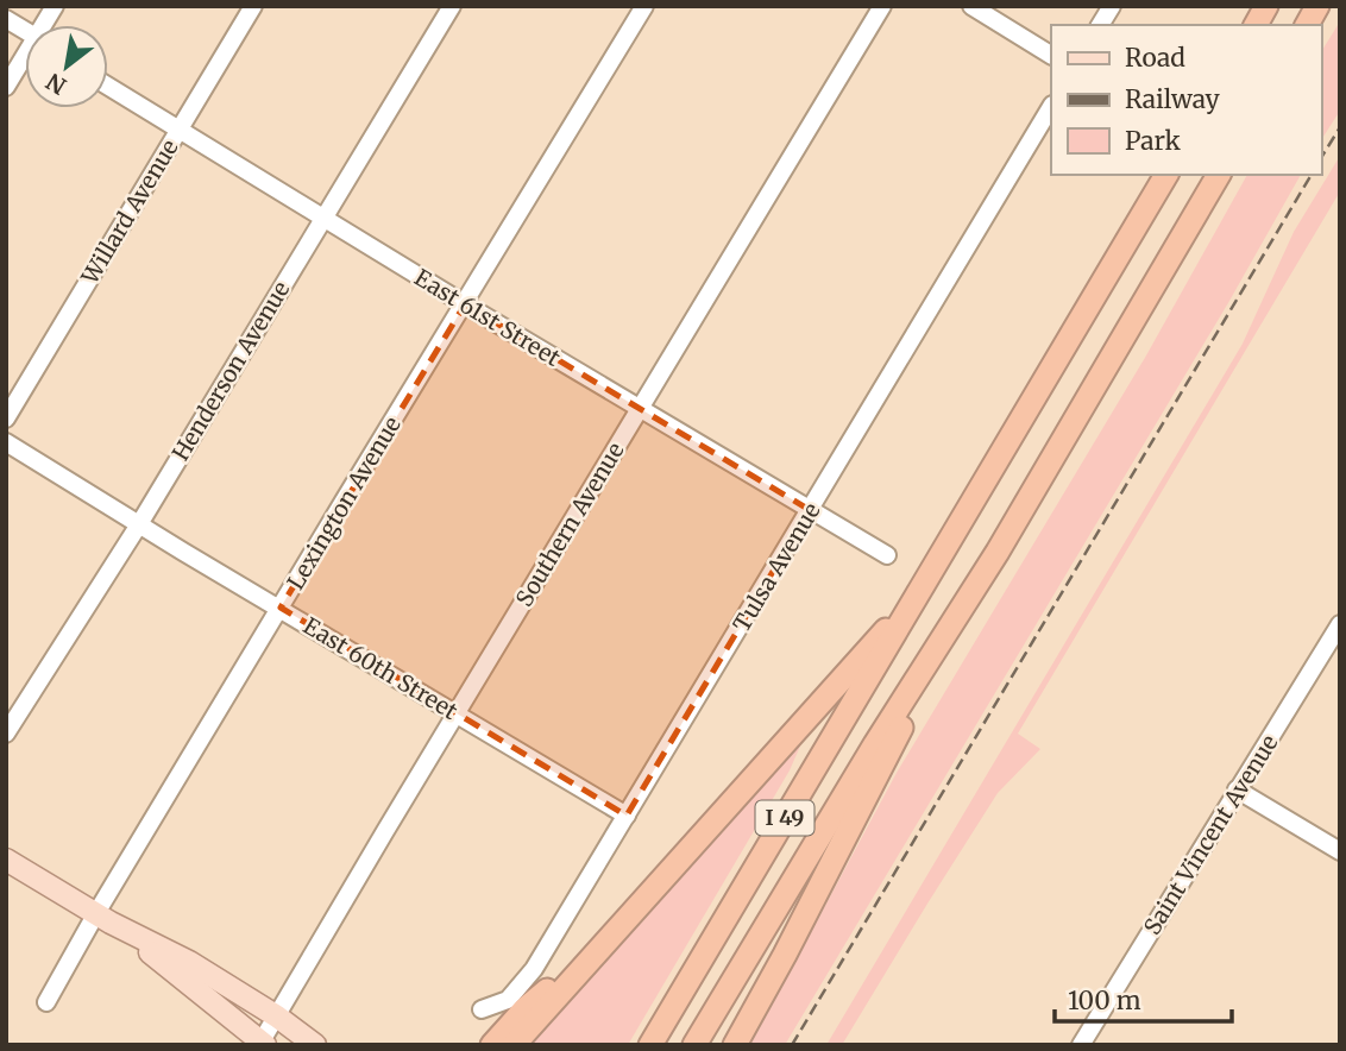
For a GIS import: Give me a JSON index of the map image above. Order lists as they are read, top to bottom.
{
  "streets": {
    "highway": ["I 49"],
    "street": [
      "Willard Avenue",
      "East 61st Street",
      "Henderson Avenue",
      "Lexington Avenue",
      "Southern Avenue",
      "Tulsa Avenue",
      "East 60th Street",
      "Saint Vincent Avenue"
    ]
  },
  "crossings": [
    ["Willard Avenue", "East 61st Street"],
    ["East 61st Street", "Henderson Avenue"],
    ["East 61st Street", "Lexington Avenue"],
    ["East 61st Street", "Southern Avenue"],
    ["East 61st Street", "Tulsa Avenue"],
    ["Henderson Avenue", "East 60th Street"],
    ["Lexington Avenue", "East 60th Street"],
    ["Southern Avenue", "East 60th Street"],
    ["Tulsa Avenue", "East 60th Street"]
  ],
  "legend": ["Road", "Railway", "Park"],
  "scale_bar": "100 m",
  "north": "bottom left"
}
